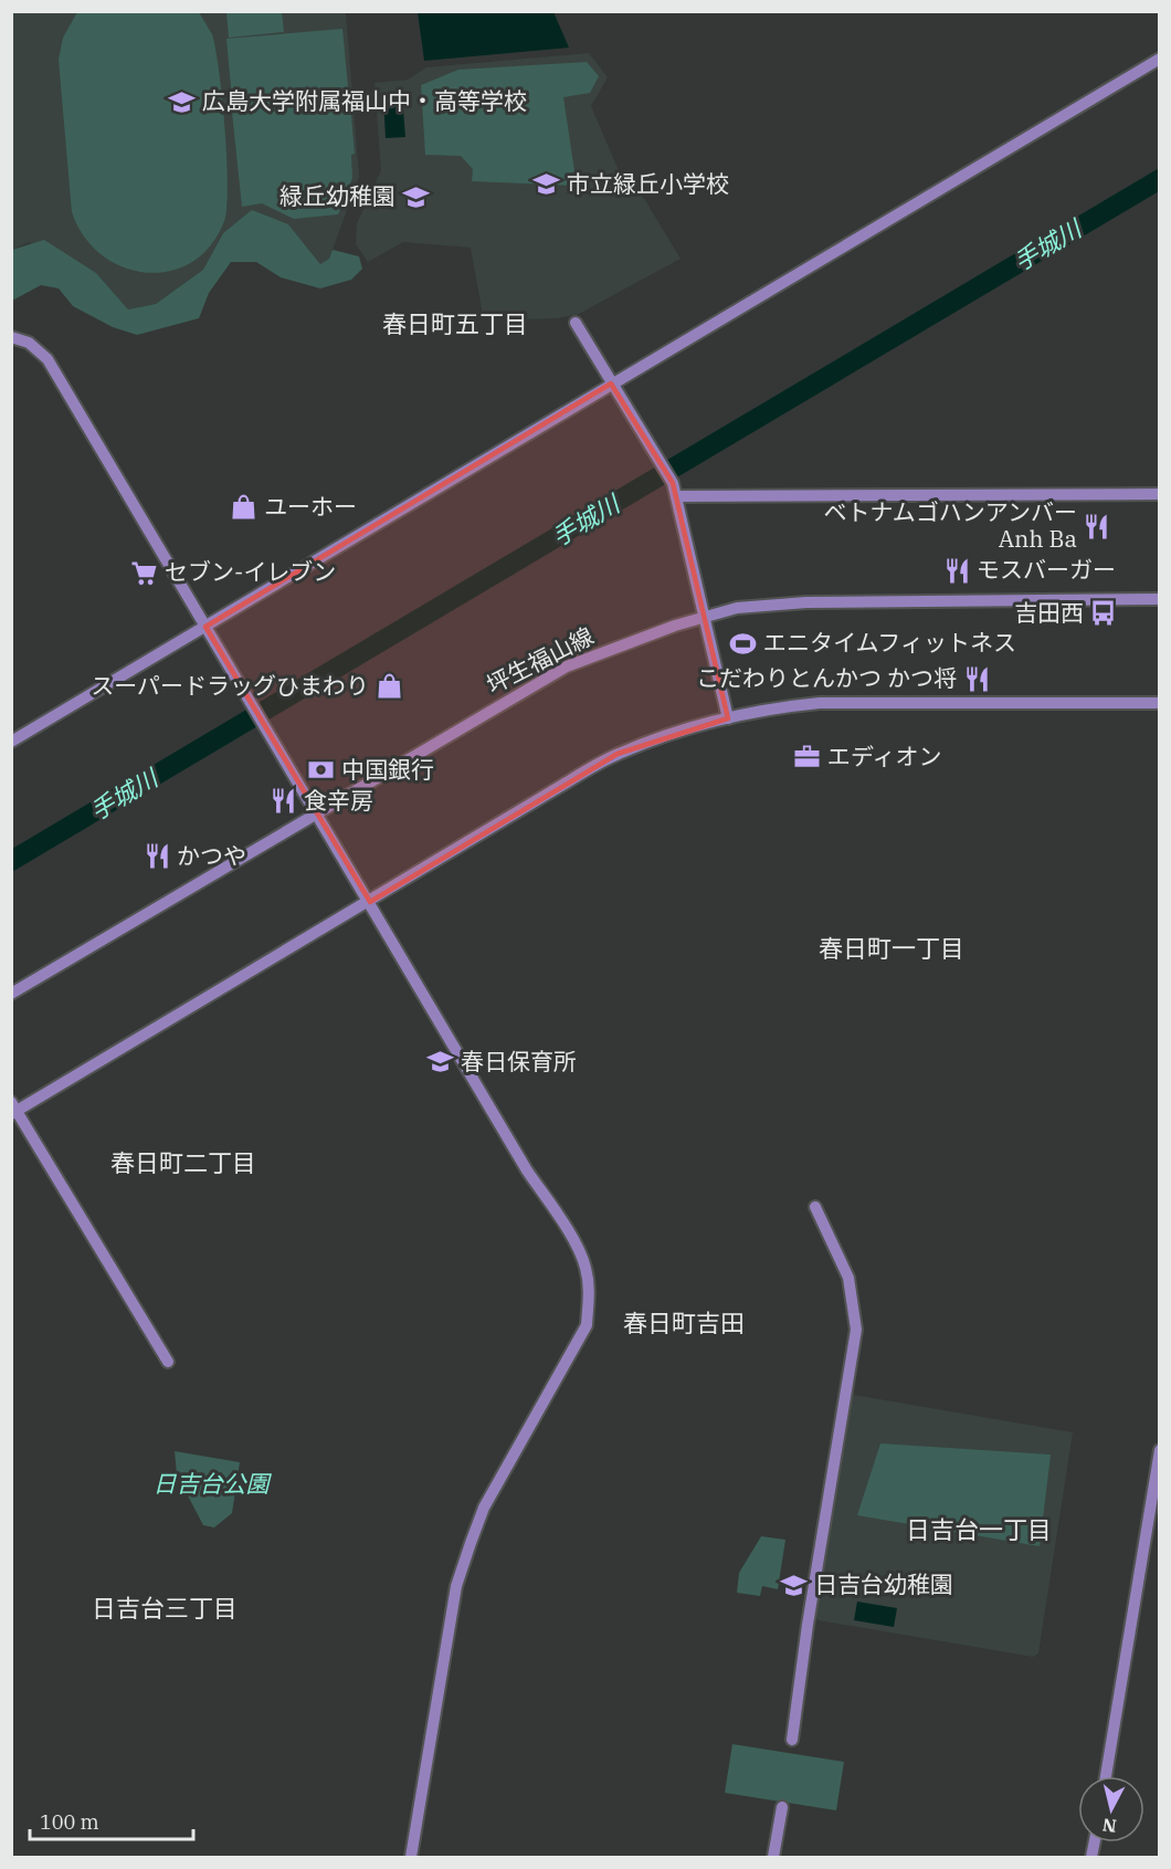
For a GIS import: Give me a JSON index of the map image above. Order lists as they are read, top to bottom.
{
  "streets": {
    "street": ["坪生福山線"]
  },
  "districts": [
    "春日町五丁目",
    "春日町一丁目",
    "春日町二丁目",
    "春日町吉田",
    "日吉台一丁目",
    "日吉台三丁目"
  ],
  "water": ["手城川"],
  "parks": ["日吉台公園"],
  "places": {
    "school or university": [
      "広島大学附属福山中・高等学校",
      "市立緑丘小学校",
      "緑丘幼稚園",
      "春日保育所",
      "日吉台幼稚園"
    ],
    "shop": ["ユーホー", "スーパードラッグひまわり"],
    "restaurant": [
      "ベトナムゴハンアンバー Anh Ba",
      "モスバーガー",
      "こだわりとんかつ かつ将",
      "食辛房",
      "かつや"
    ],
    "supermarket": ["セブン-イレブン"],
    "bus stop": ["吉田西"],
    "sports": ["エニタイムフィットネス"],
    "office": ["エディオン"],
    "bank": ["中国銀行"]
  },
  "scale_bar": "100 m",
  "north": "bottom"
}
